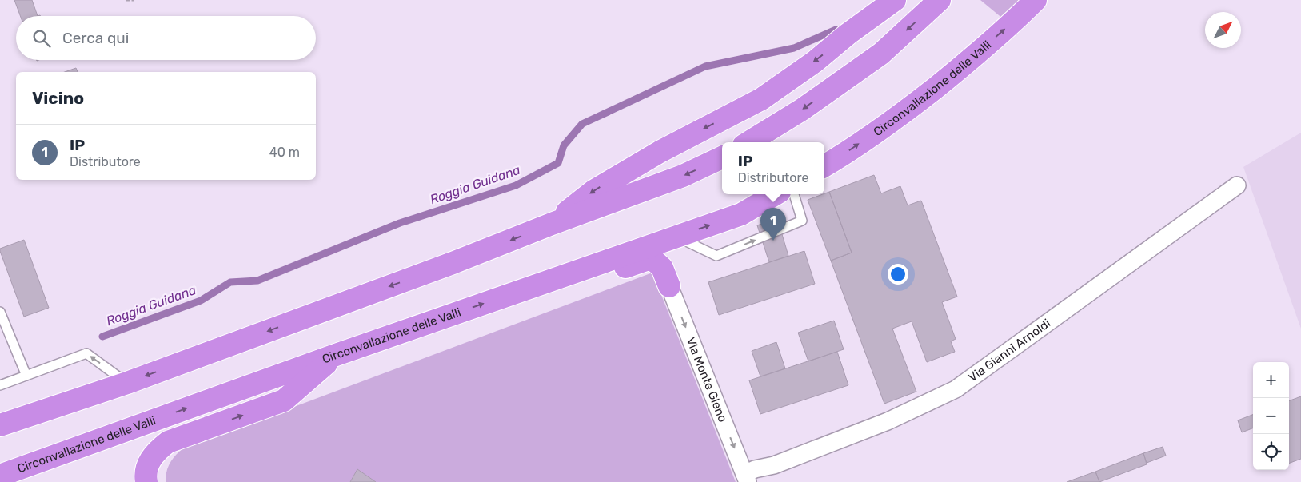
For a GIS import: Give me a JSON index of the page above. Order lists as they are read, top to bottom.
{
  "streets": {
    "highway": ["Circonvallazione delle Valli"],
    "street": ["Via Gianni Arnoldi", "Via Monte Gleno"]
  },
  "crossings": [
    ["Via Gianni Arnoldi", "Via Monte Gleno"]
  ],
  "one_way": ["Via Monte Gleno"],
  "water": ["Roggia Guidana"],
  "north": "top right",
  "page": {
    "search": "Cerca qui",
    "heading": "Vicino",
    "list": [
      {
        "mark": "1",
        "name": "IP",
        "note": "Distributore",
        "value": "40 m"
      }
    ],
    "popup": ["IP", "Distributore"],
    "pins": "1",
    "map_buttons": ["+", "−"]
  }
}
